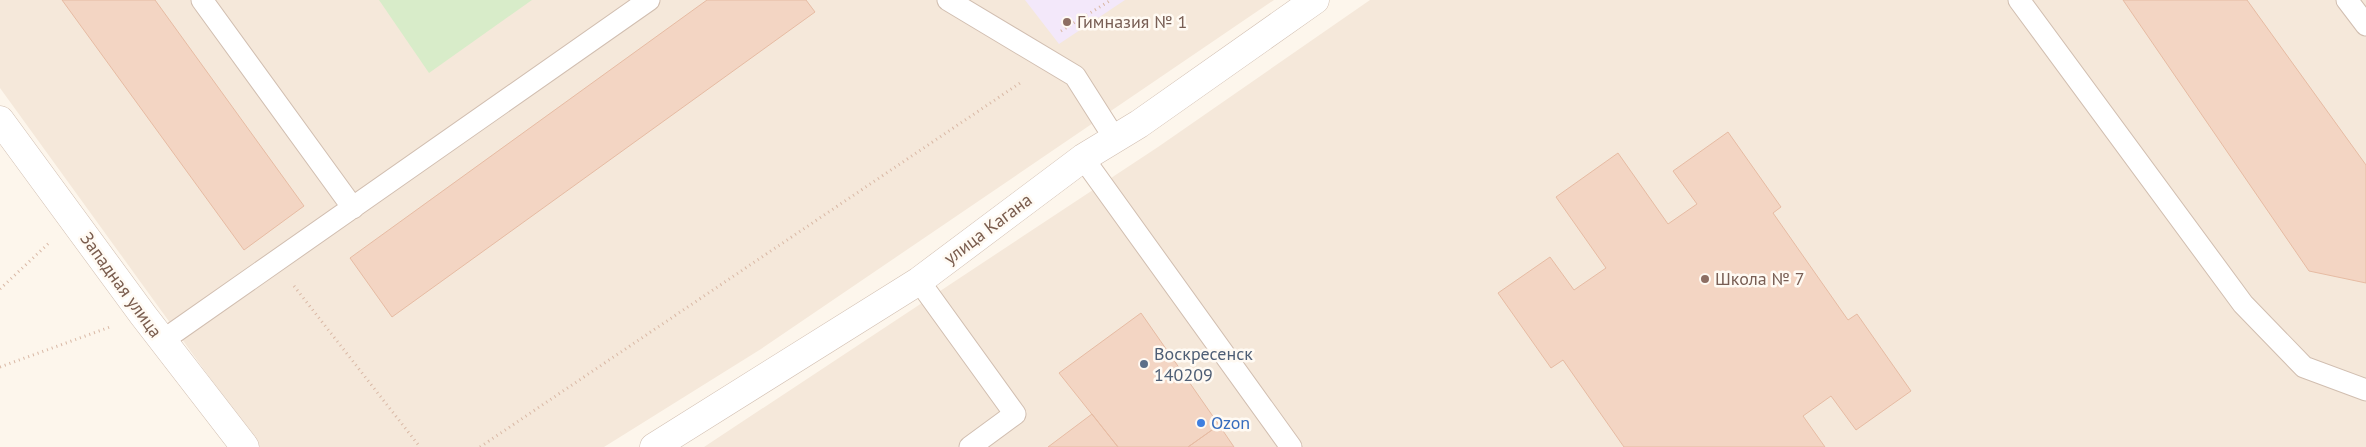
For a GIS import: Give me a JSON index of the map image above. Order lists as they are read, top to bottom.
{
  "streets": {
    "street": ["улица Кагана", "Западная улица"]
  },
  "places": [
    "Гимназия № 1",
    "Школа № 7",
    "Воскресенск 140209",
    "Ozon"
  ]
}
